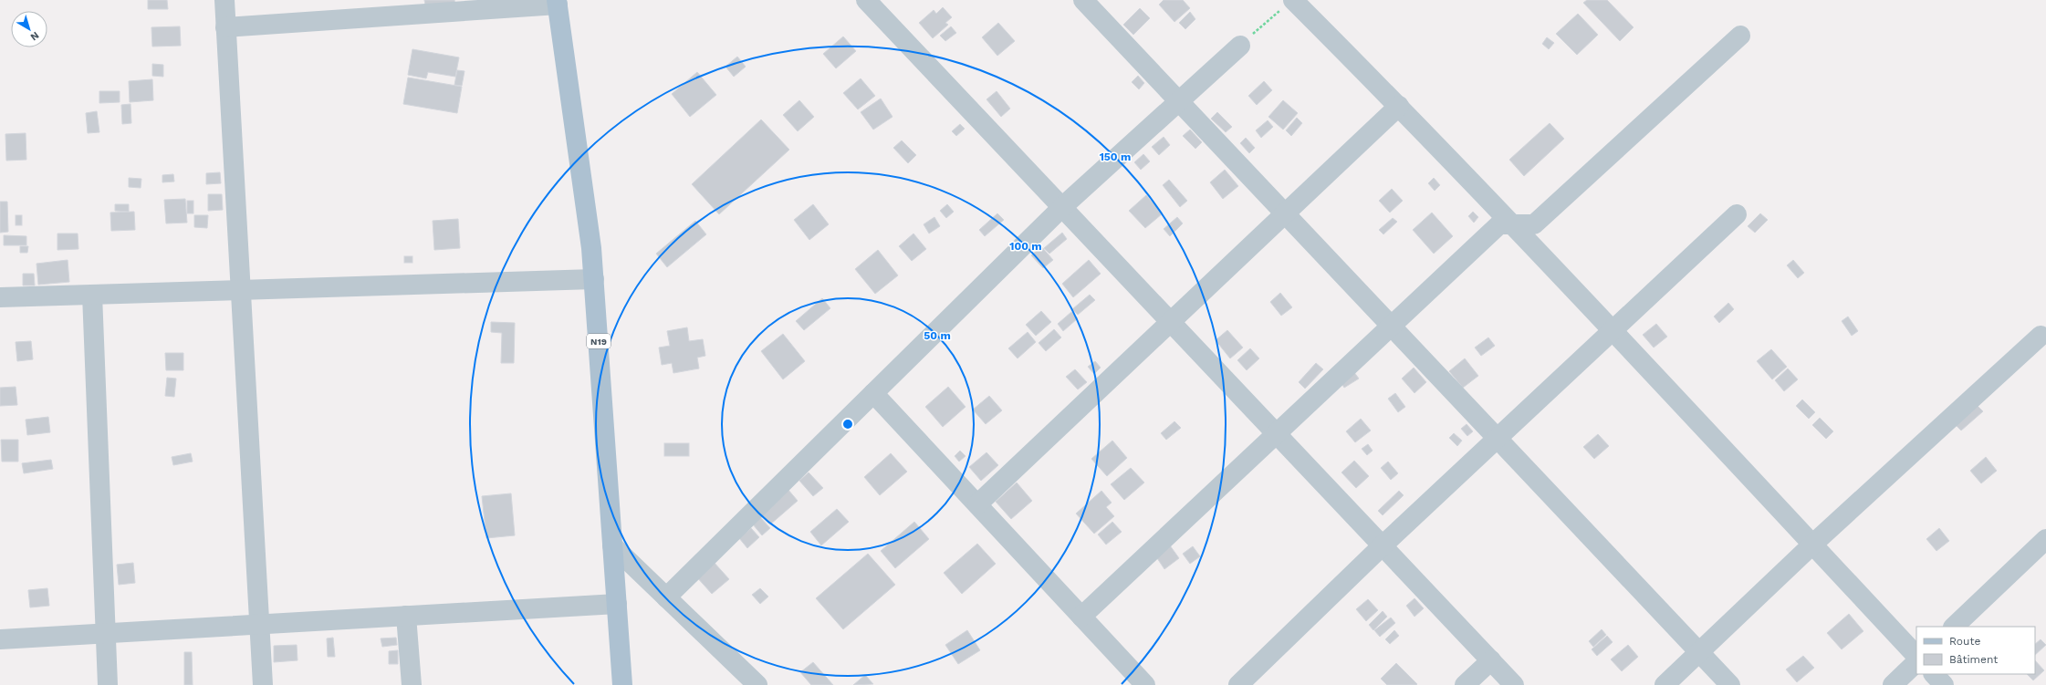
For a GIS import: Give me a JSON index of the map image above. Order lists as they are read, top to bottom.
{
  "streets": {
    "main road": ["N19"]
  },
  "legend": ["Route", "Bâtiment"],
  "north": "bottom right",
  "rings": ["150 m", "100 m", "50 m"]
}
